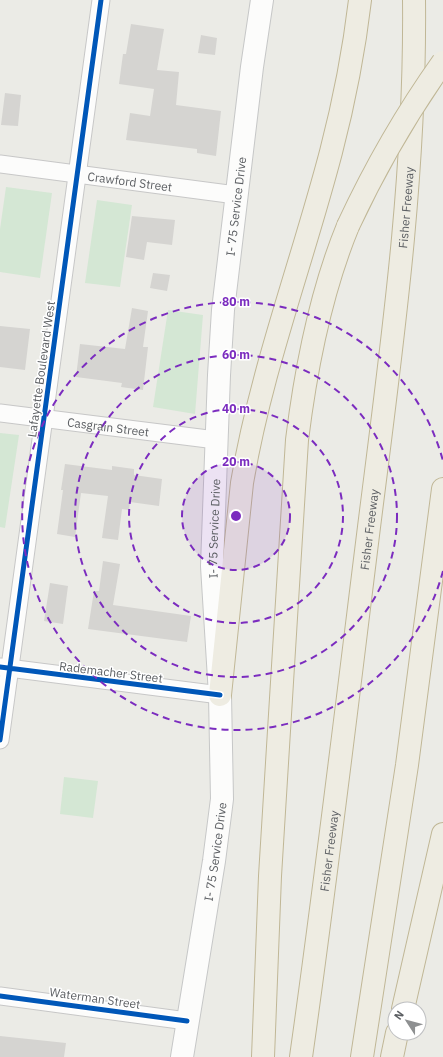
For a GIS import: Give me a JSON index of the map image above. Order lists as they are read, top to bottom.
{
  "streets": {
    "highway": ["Fisher Freeway"],
    "main road": ["I- 75 Service Drive"],
    "street": [
      "Crawford Street",
      "Lafayette Boulevard West",
      "Casgrain Street",
      "Rademacher Street",
      "Waterman Street"
    ]
  },
  "crossings": [
    ["Crawford Street", "I- 75 Service Drive"],
    ["Crawford Street", "Lafayette Boulevard West"],
    ["I- 75 Service Drive", "Casgrain Street"],
    ["I- 75 Service Drive", "Rademacher Street"],
    ["I- 75 Service Drive", "Waterman Street"],
    ["Lafayette Boulevard West", "Casgrain Street"],
    ["Lafayette Boulevard West", "Rademacher Street"]
  ],
  "north": "top left",
  "rings": [
    "80 m",
    "60 m",
    "40 m",
    "20 m"
  ]
}
